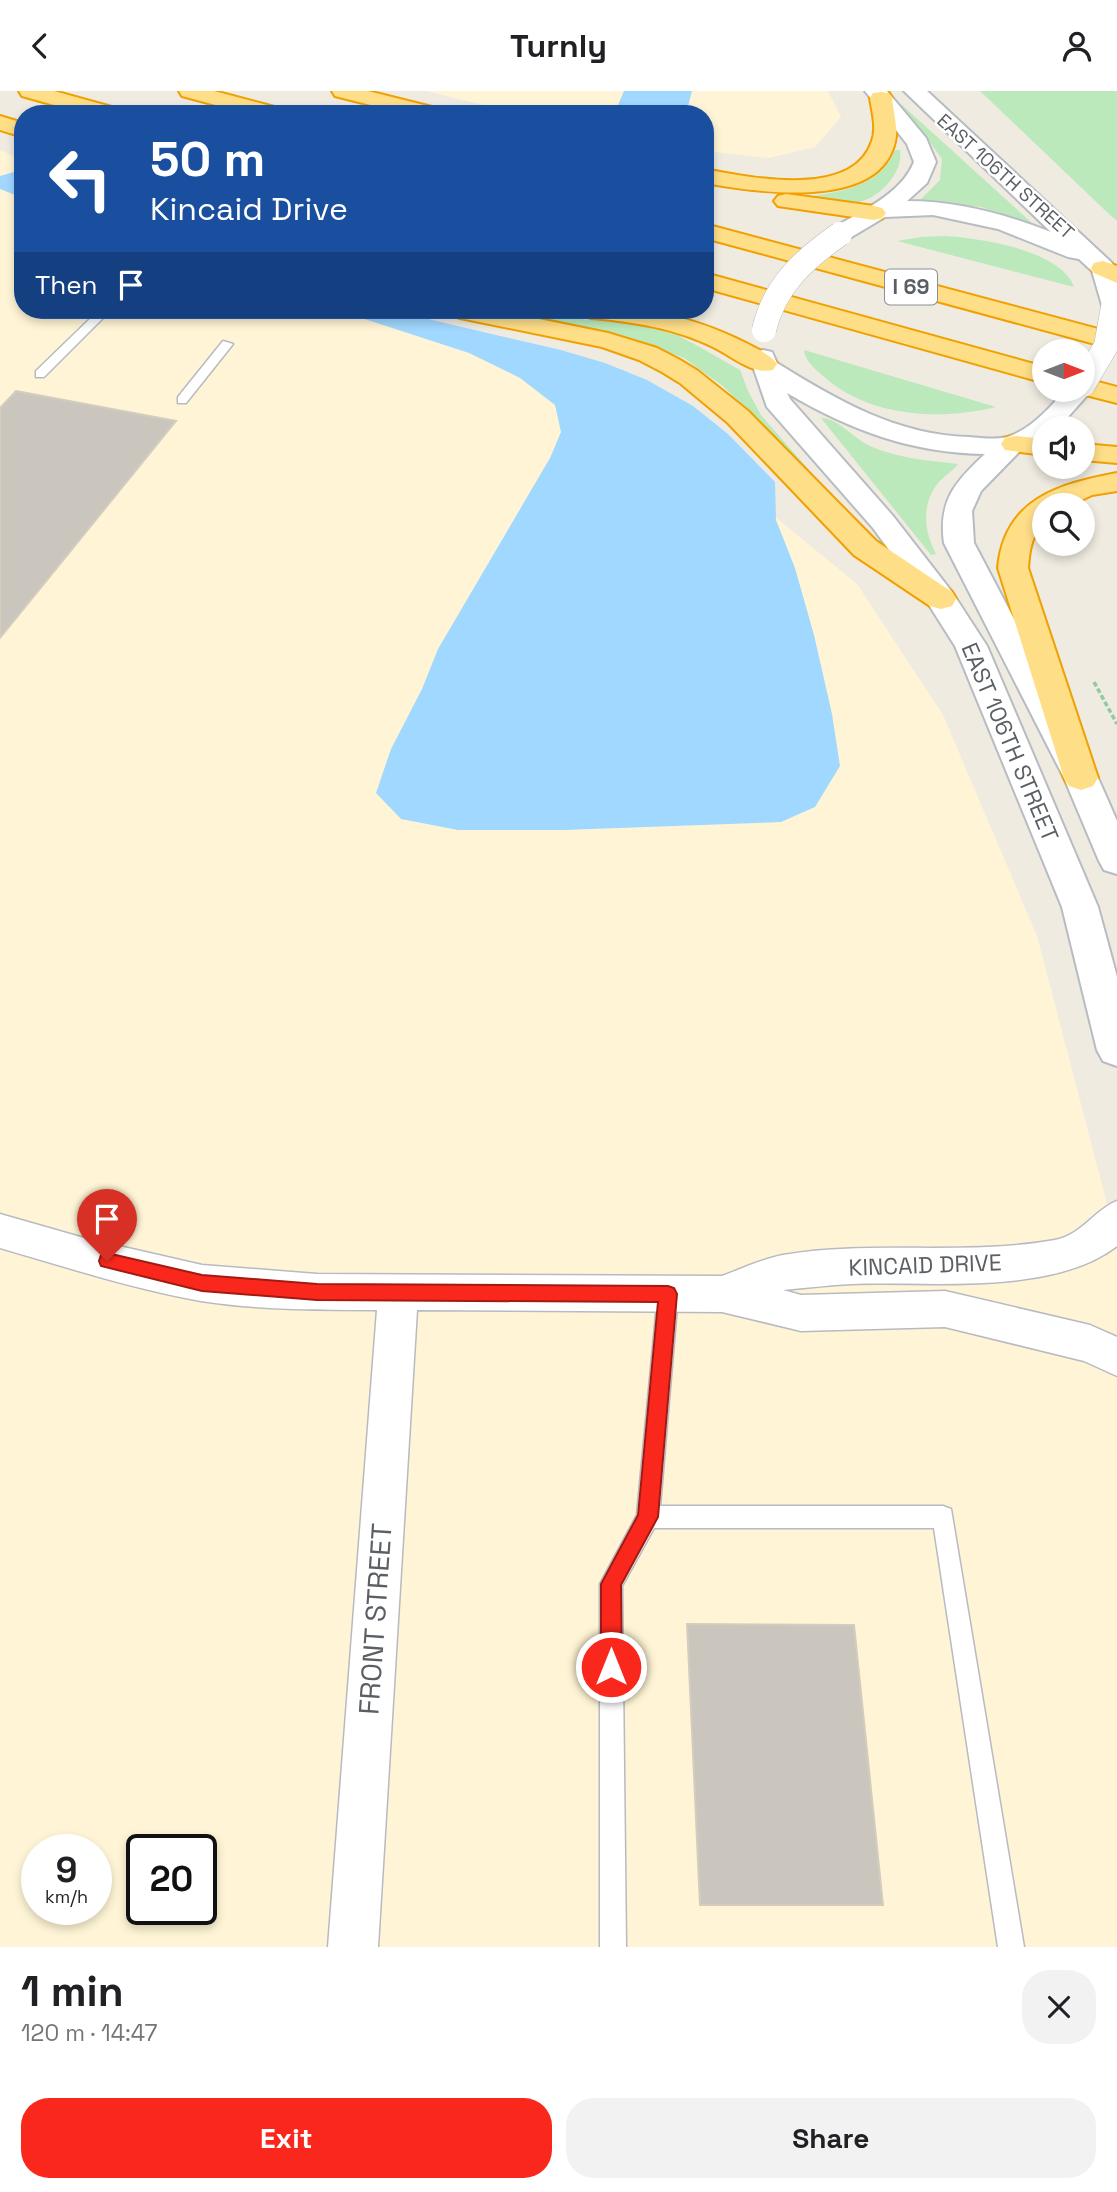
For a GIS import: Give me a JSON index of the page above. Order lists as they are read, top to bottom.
{
  "streets": {
    "highway": ["I 69"],
    "main road": ["EAST 106TH STREET"],
    "street": ["KINCAID DRIVE", "FRONT STREET"]
  },
  "crossings": [
    ["KINCAID DRIVE", "FRONT STREET"]
  ],
  "north": "right",
  "page": {
    "header": "Turnly",
    "turn": ["50 m", "Kincaid Drive"],
    "then": "Then",
    "speed": "9 km/h",
    "limit": "20",
    "heading": ["1 min", "120 m · 14:47"],
    "buttons": ["Exit", "Share"]
  }
}
